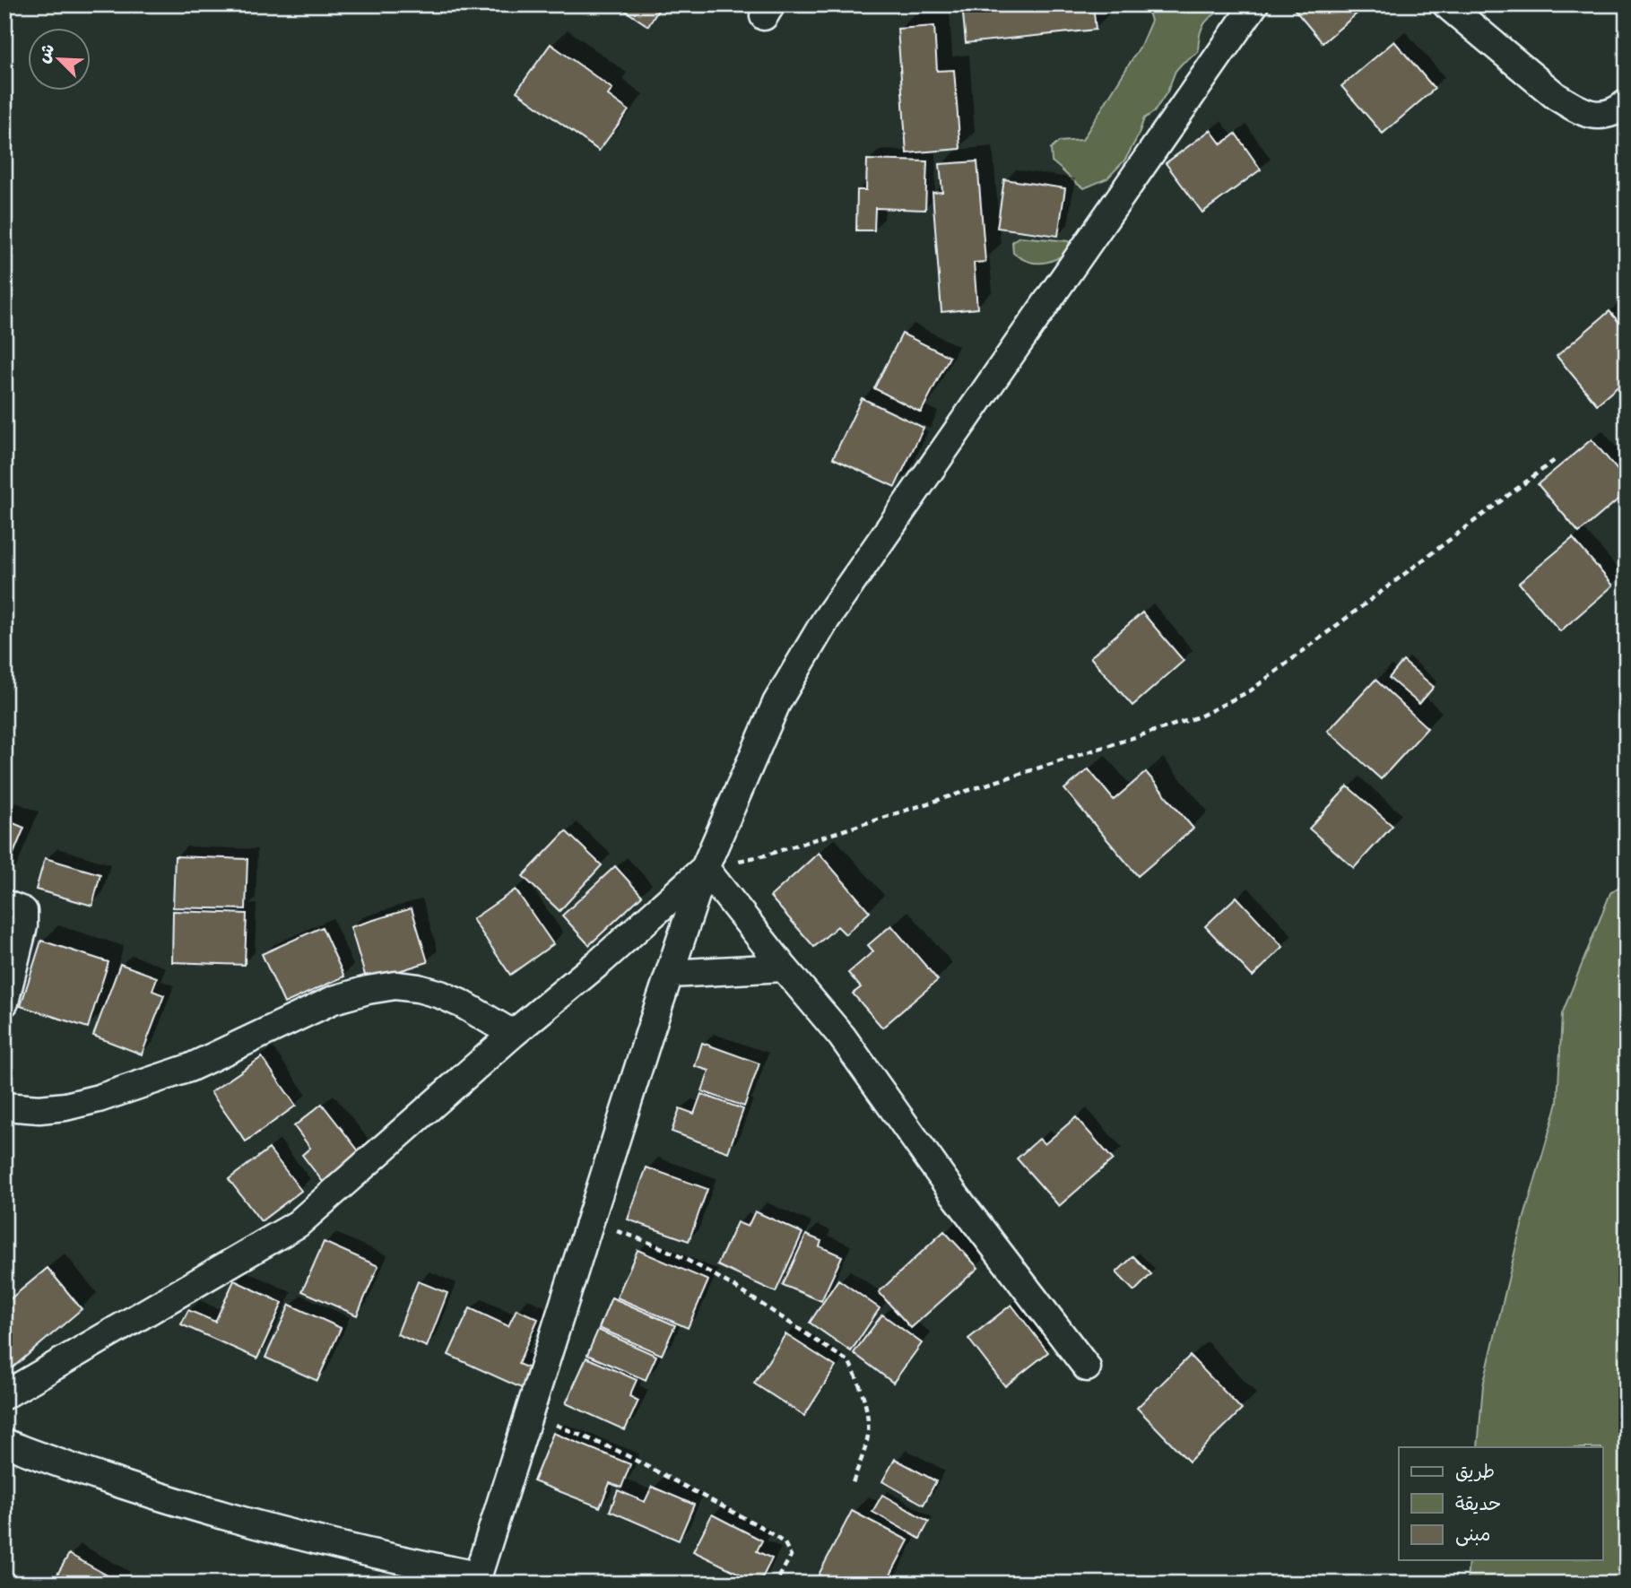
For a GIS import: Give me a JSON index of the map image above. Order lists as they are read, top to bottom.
{
  "legend": ["طريق", "حديقة", "مبنى"],
  "north": "top left"
}
